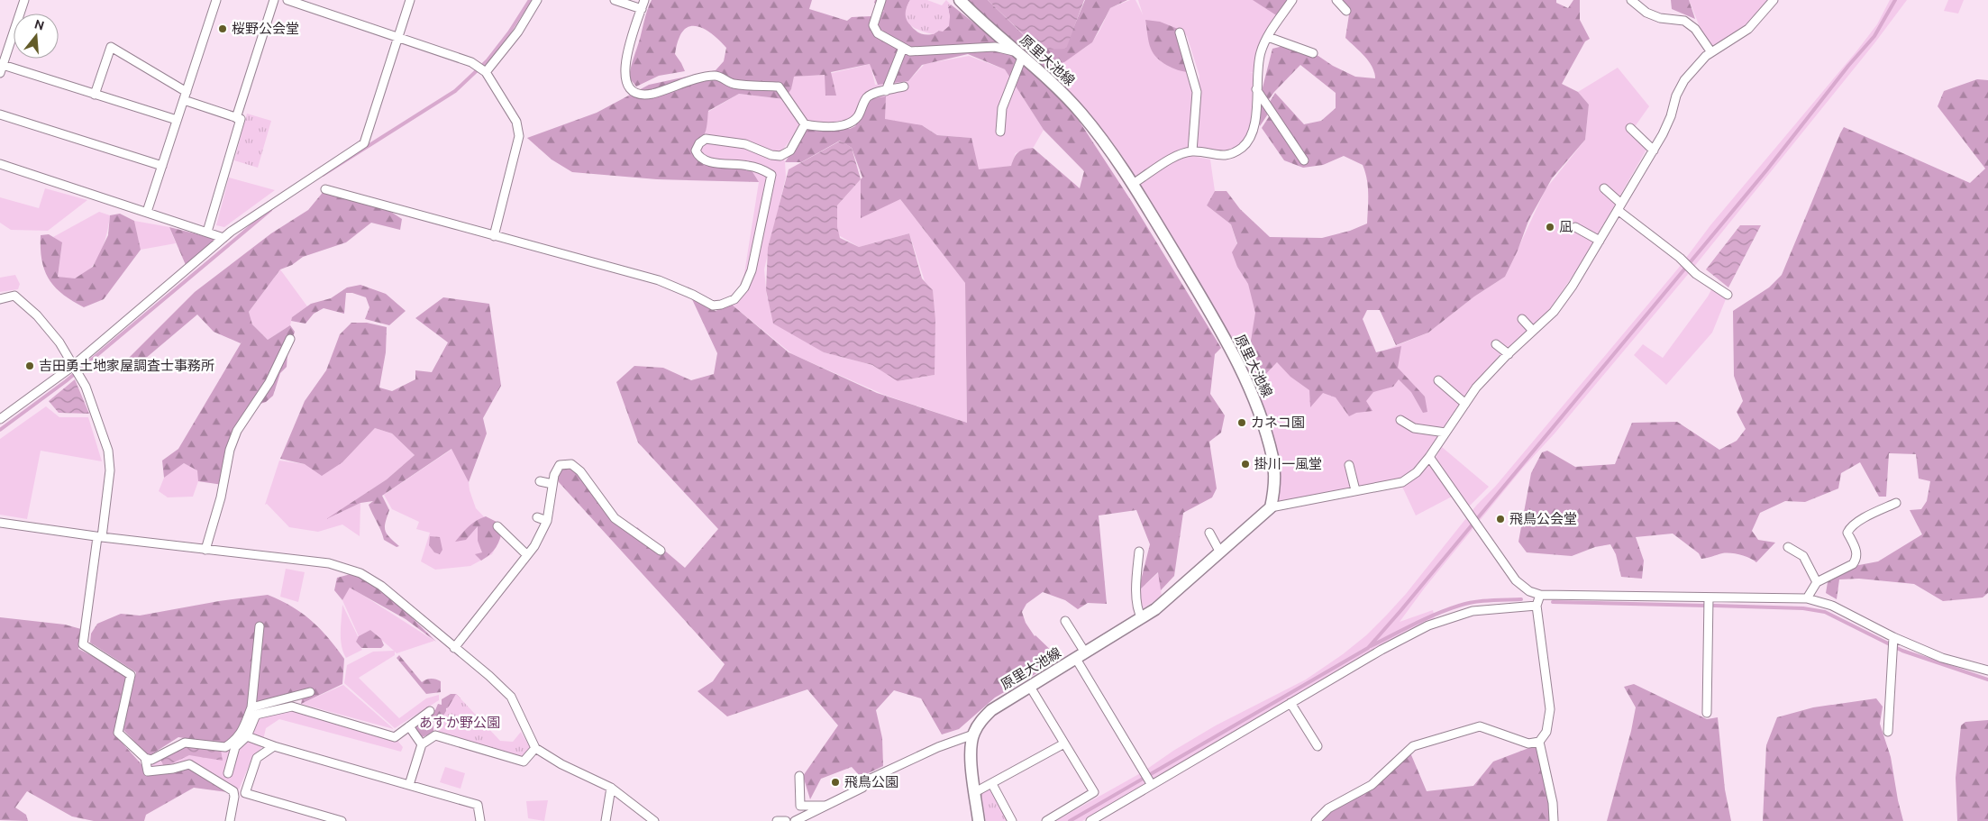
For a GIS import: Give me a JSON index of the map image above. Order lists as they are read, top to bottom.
{
  "streets": {
    "main road": ["原里大池線"]
  },
  "parks": ["あすか野公園"],
  "places": [
    "桜野公会堂",
    "凪",
    "吉田勇土地家屋調査士事務所",
    "カネコ園",
    "掛川一風堂",
    "飛鳥公会堂",
    "飛鳥公園"
  ],
  "north": "top"
}
